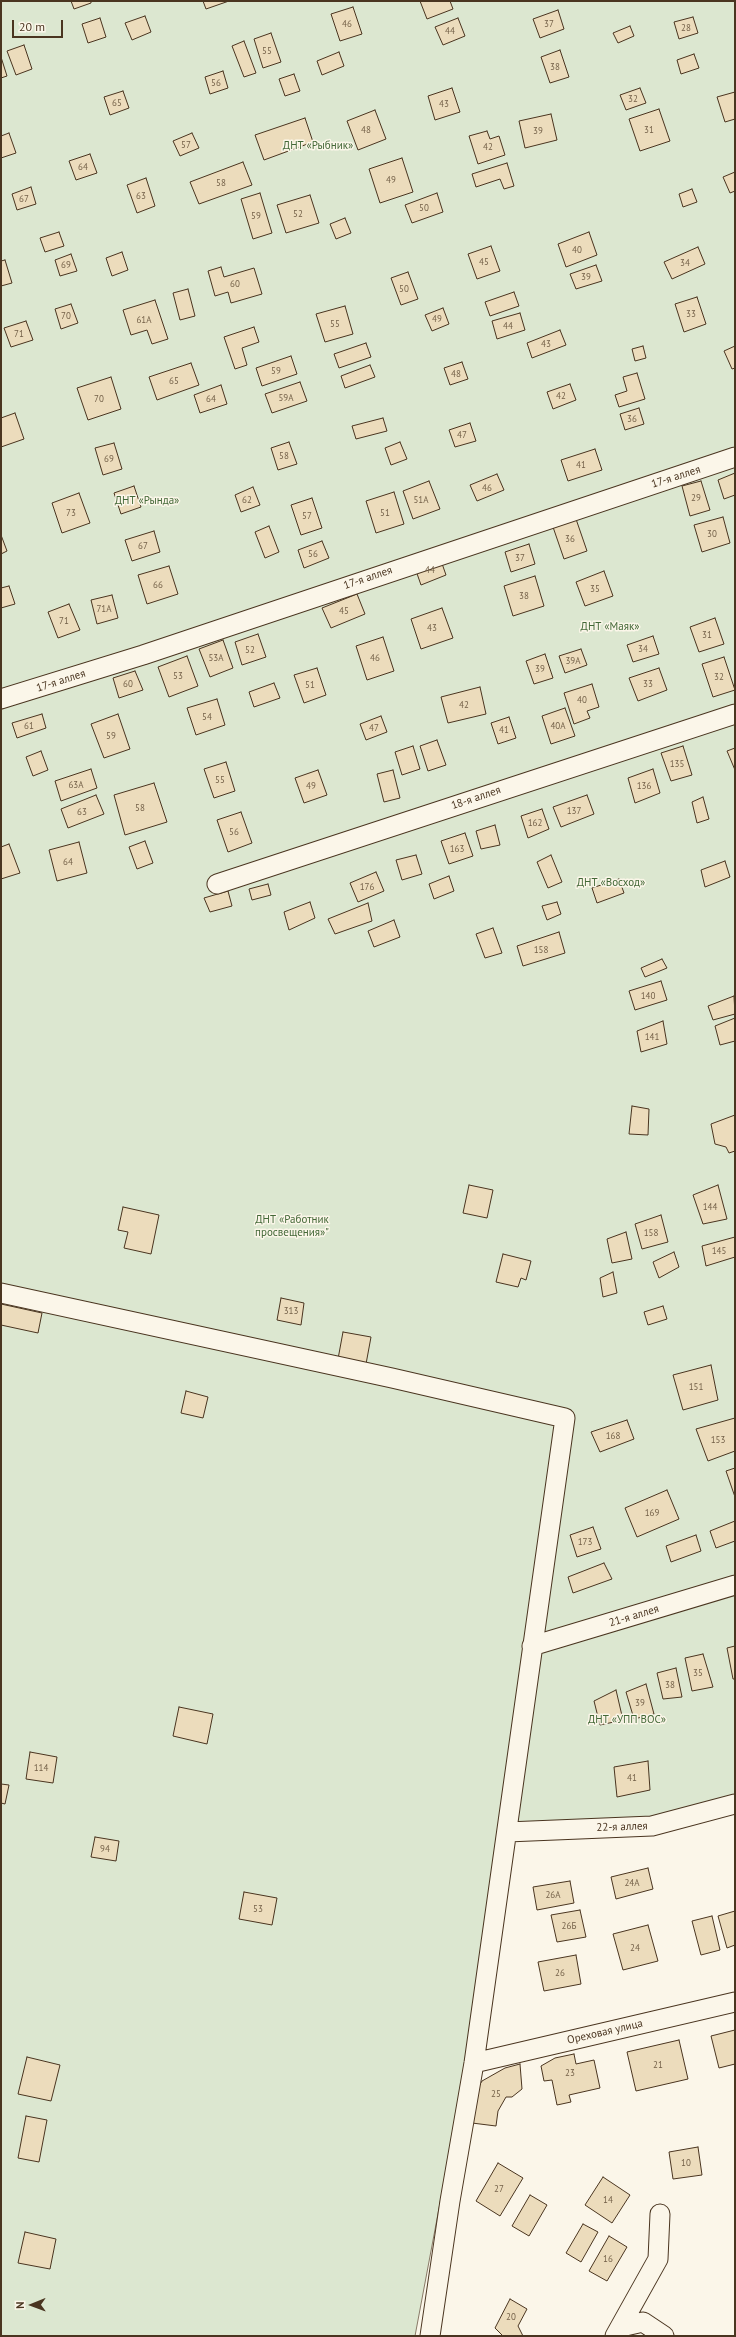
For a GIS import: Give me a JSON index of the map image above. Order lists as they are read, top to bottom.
{
  "streets": {
    "street": [
      "17-я аллея",
      "18-я аллея",
      "21-я аллея",
      "22-я аллея",
      "Ореховая улица"
    ]
  },
  "parks": [
    "ДНТ «Рыбник»",
    "ДНТ «Рында»",
    "ДНТ «Маяк»",
    "ДНТ «Восход»",
    "ДНТ «Работник просвещения»\"",
    "ДНТ «УПП ВОС»"
  ],
  "house_numbers": [
    "46",
    "37",
    "28",
    "44",
    "55",
    "38",
    "56",
    "32",
    "65",
    "43",
    "48",
    "31",
    "39",
    "57",
    "42",
    "64",
    "49",
    "58",
    "63",
    "67",
    "50",
    "52",
    "59",
    "40",
    "45",
    "34",
    "69",
    "39",
    "60",
    "50",
    "33",
    "70",
    "49",
    "61А",
    "55",
    "44",
    "71",
    "43",
    "59",
    "48",
    "65",
    "42",
    "59А",
    "70",
    "64",
    "36",
    "47",
    "58",
    "69",
    "41",
    "46",
    "29",
    "62",
    "51А",
    "73",
    "51",
    "57",
    "30",
    "36",
    "67",
    "56",
    "37",
    "44",
    "66",
    "35",
    "38",
    "71А",
    "45",
    "71",
    "43",
    "31",
    "34",
    "52",
    "53А",
    "46",
    "39А",
    "39",
    "53",
    "32",
    "60",
    "33",
    "51",
    "40",
    "42",
    "54",
    "61",
    "40А",
    "47",
    "41",
    "59",
    "135",
    "55",
    "63А",
    "49",
    "136",
    "58",
    "137",
    "63",
    "162",
    "56",
    "163",
    "64",
    "176",
    "158",
    "140",
    "141",
    "144",
    "158",
    "145",
    "313",
    "151",
    "168",
    "153",
    "169",
    "173",
    "35",
    "38",
    "39",
    "114",
    "41",
    "94",
    "24А",
    "26А",
    "53",
    "26Б",
    "24",
    "26",
    "21",
    "23",
    "25",
    "10",
    "27",
    "14",
    "16",
    "20"
  ],
  "scale_bar": "20 m",
  "north": "left"
}
